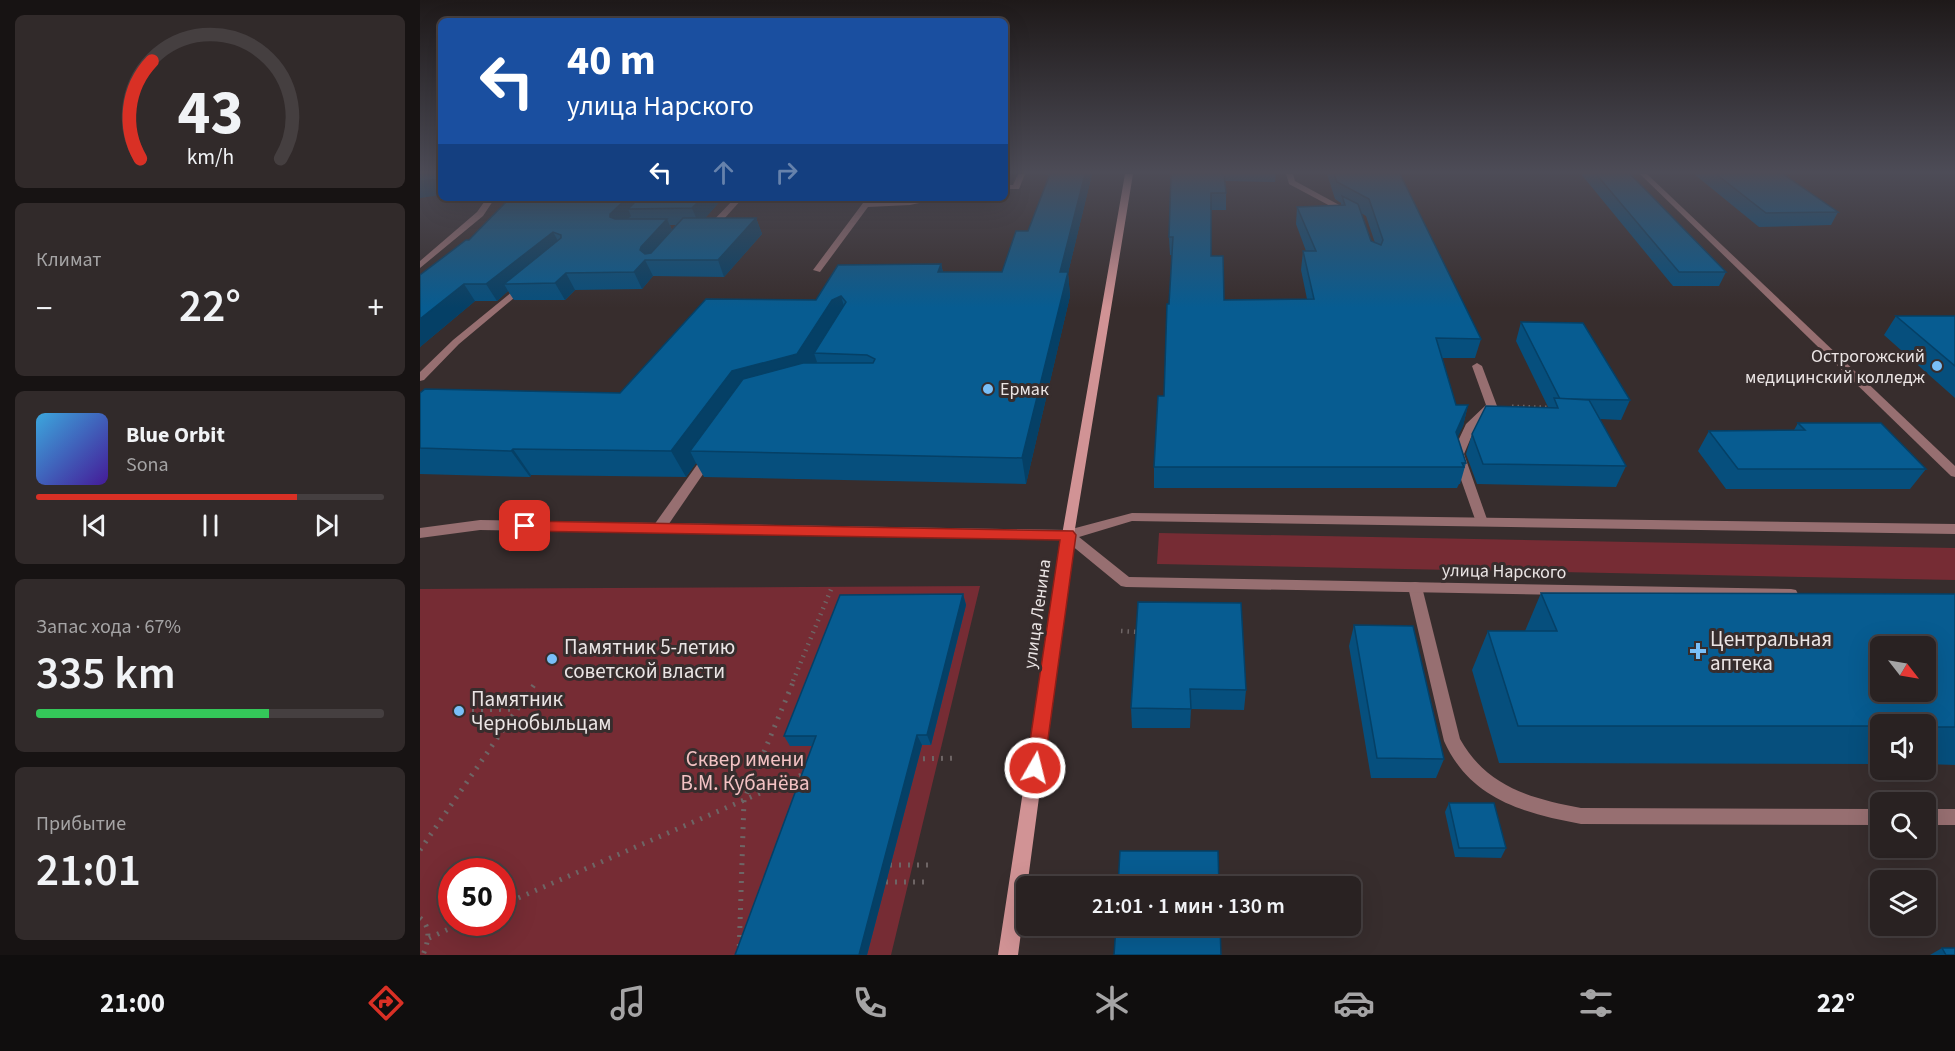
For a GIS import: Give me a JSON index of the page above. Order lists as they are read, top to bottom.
{
  "streets": {
    "main road": ["улица Ленина"],
    "street": ["улица Нарского"]
  },
  "crossings": [
    ["улица Нарского", "улица Ленина"]
  ],
  "parks": ["Сквер имени В.М. Кубанёва"],
  "places": {
    "other": [
      "Острогожский медицинский колледж",
      "Ермак",
      "Памятник 5-летию советской власти",
      "Памятник Чернобыльцам"
    ],
    "health": ["Центральная аптека"]
  },
  "north": "bottom right",
  "page": {
    "turn": ["40 m", "улица Нарского"],
    "tile": [
      "Климат",
      ["Запас хода · 67%", "335 km"],
      ["Прибытие", "21:01"]
    ],
    "heat": ["−", "22°", "+"],
    "song": ["Blue Orbit", "Sona"],
    "limit": "50",
    "trip": "21:01 · 1 мин · 130 m",
    "tabs": ["21:00", "22°"],
    "gauge": ["43", "km/h"]
  }
}
